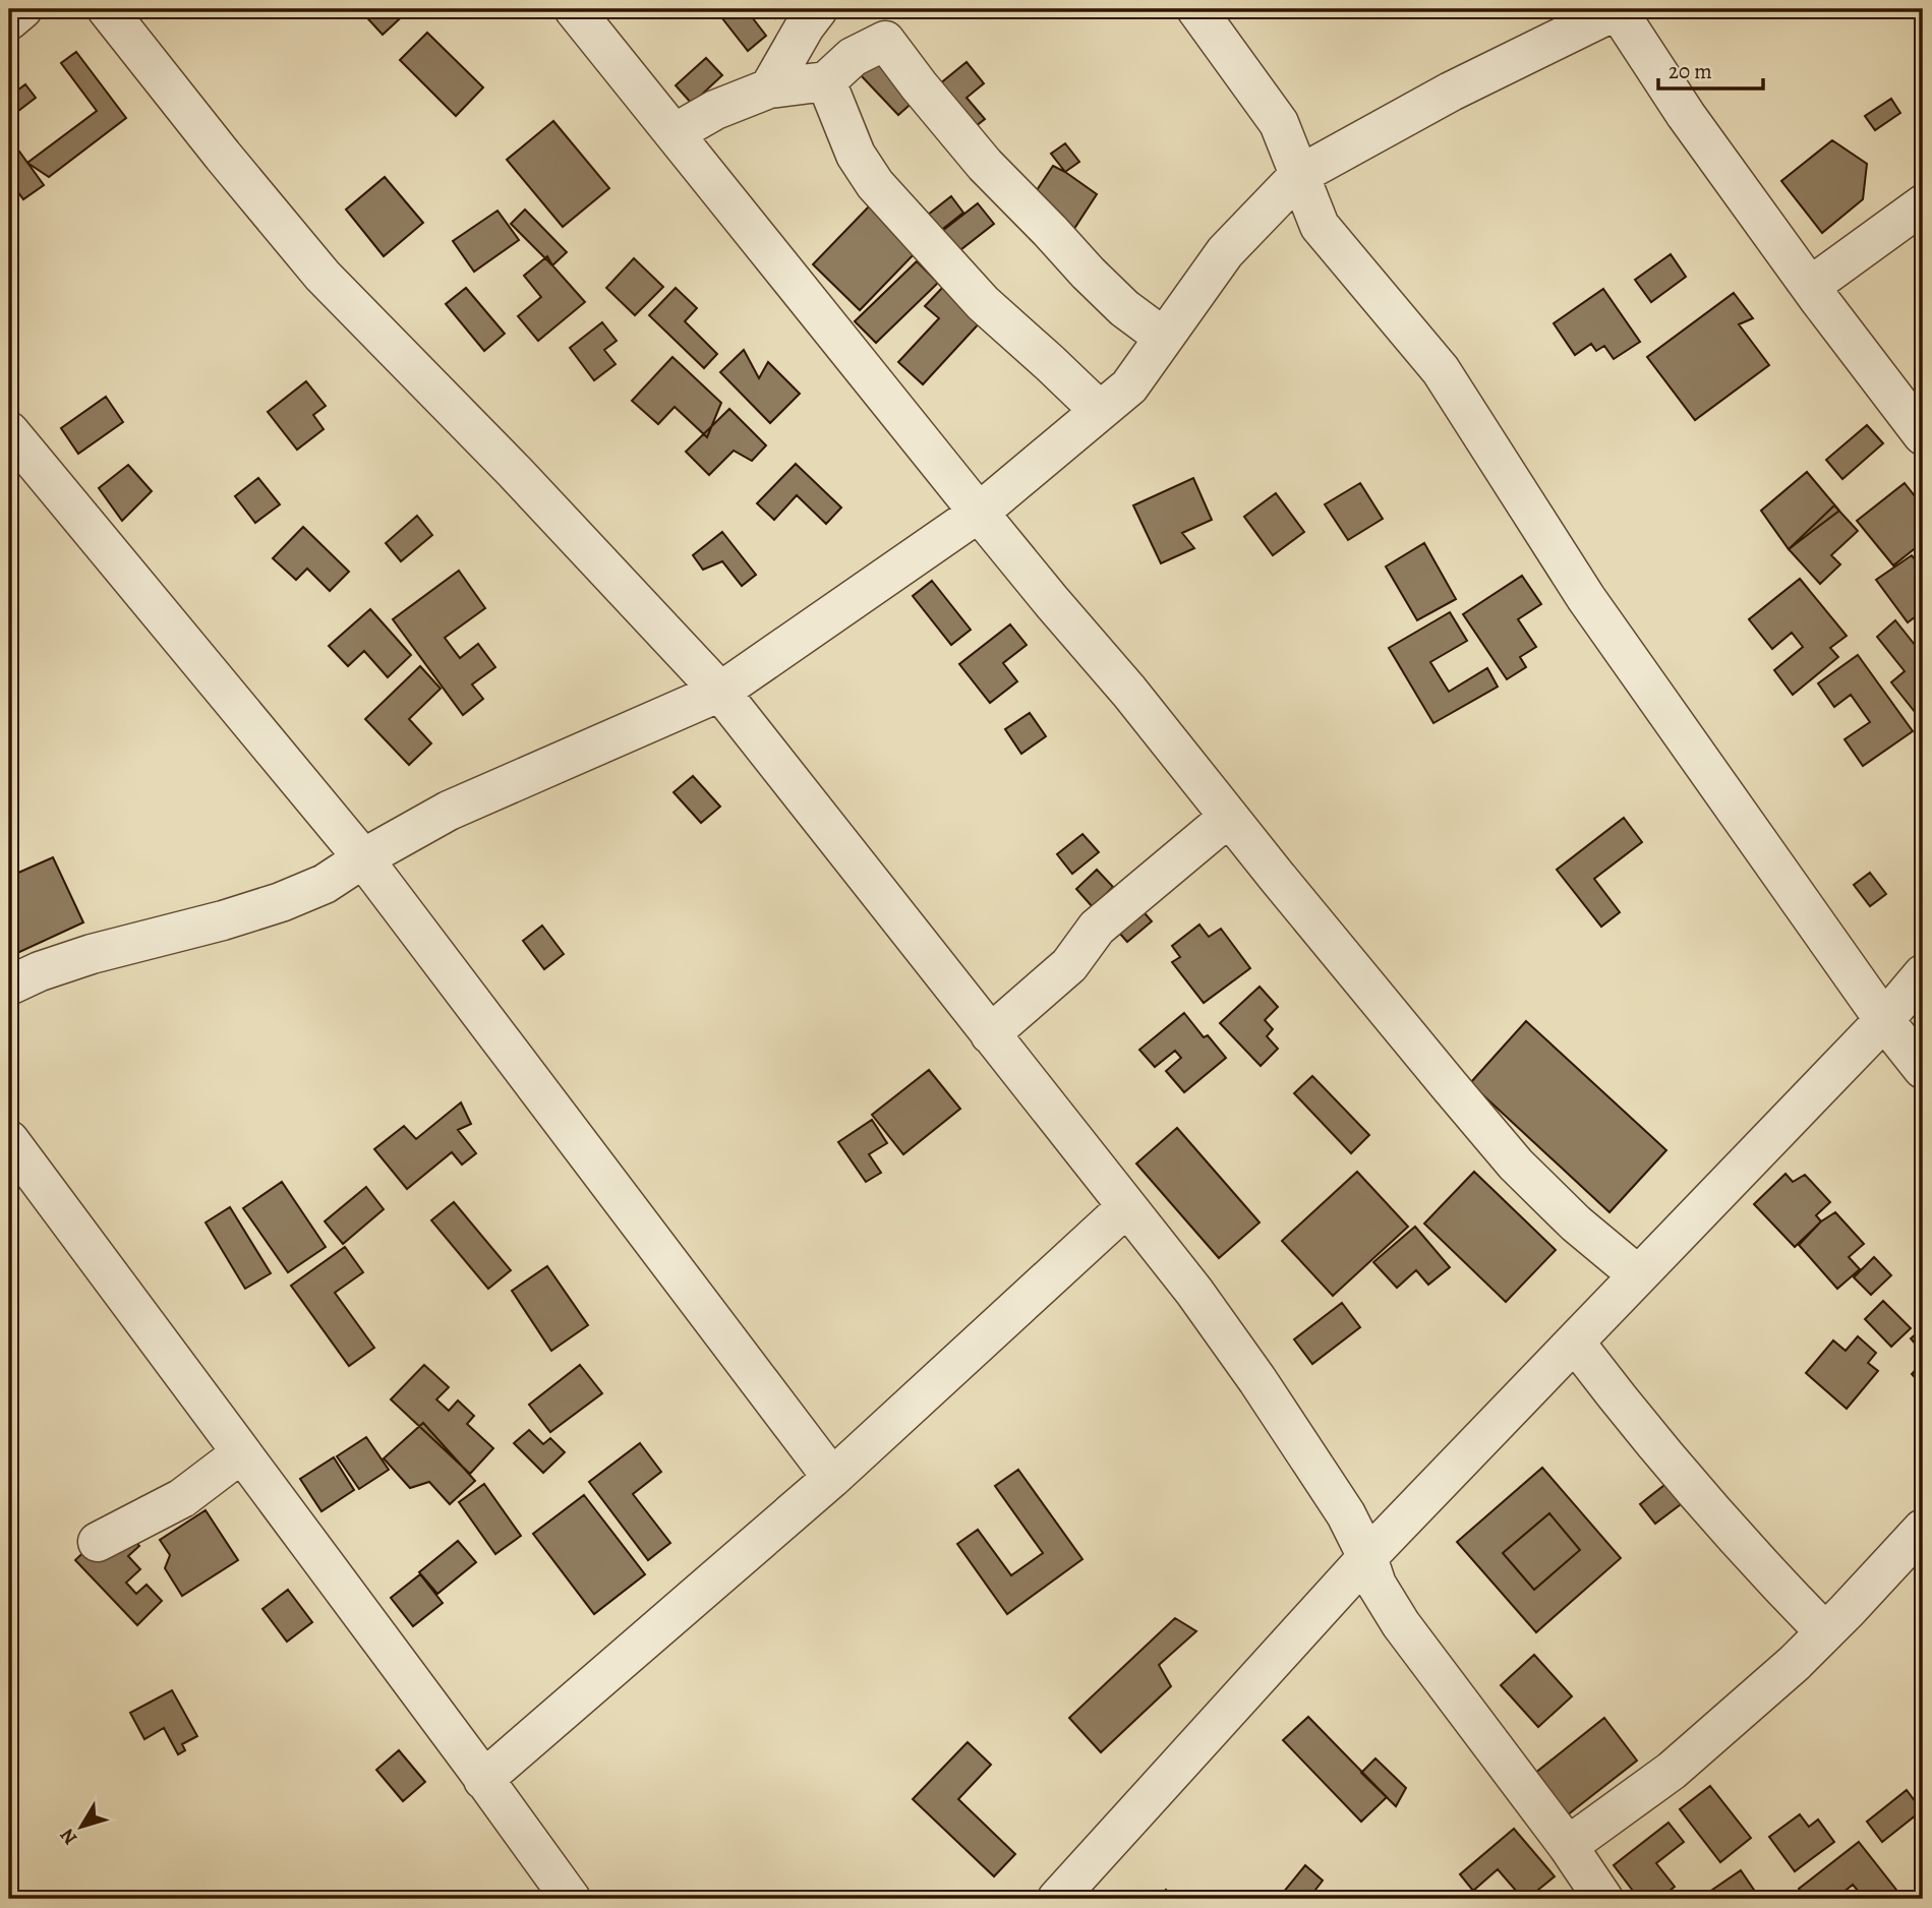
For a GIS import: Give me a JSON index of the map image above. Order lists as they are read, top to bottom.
{
  "scale_bar": "20 m",
  "north": "bottom left"
}
